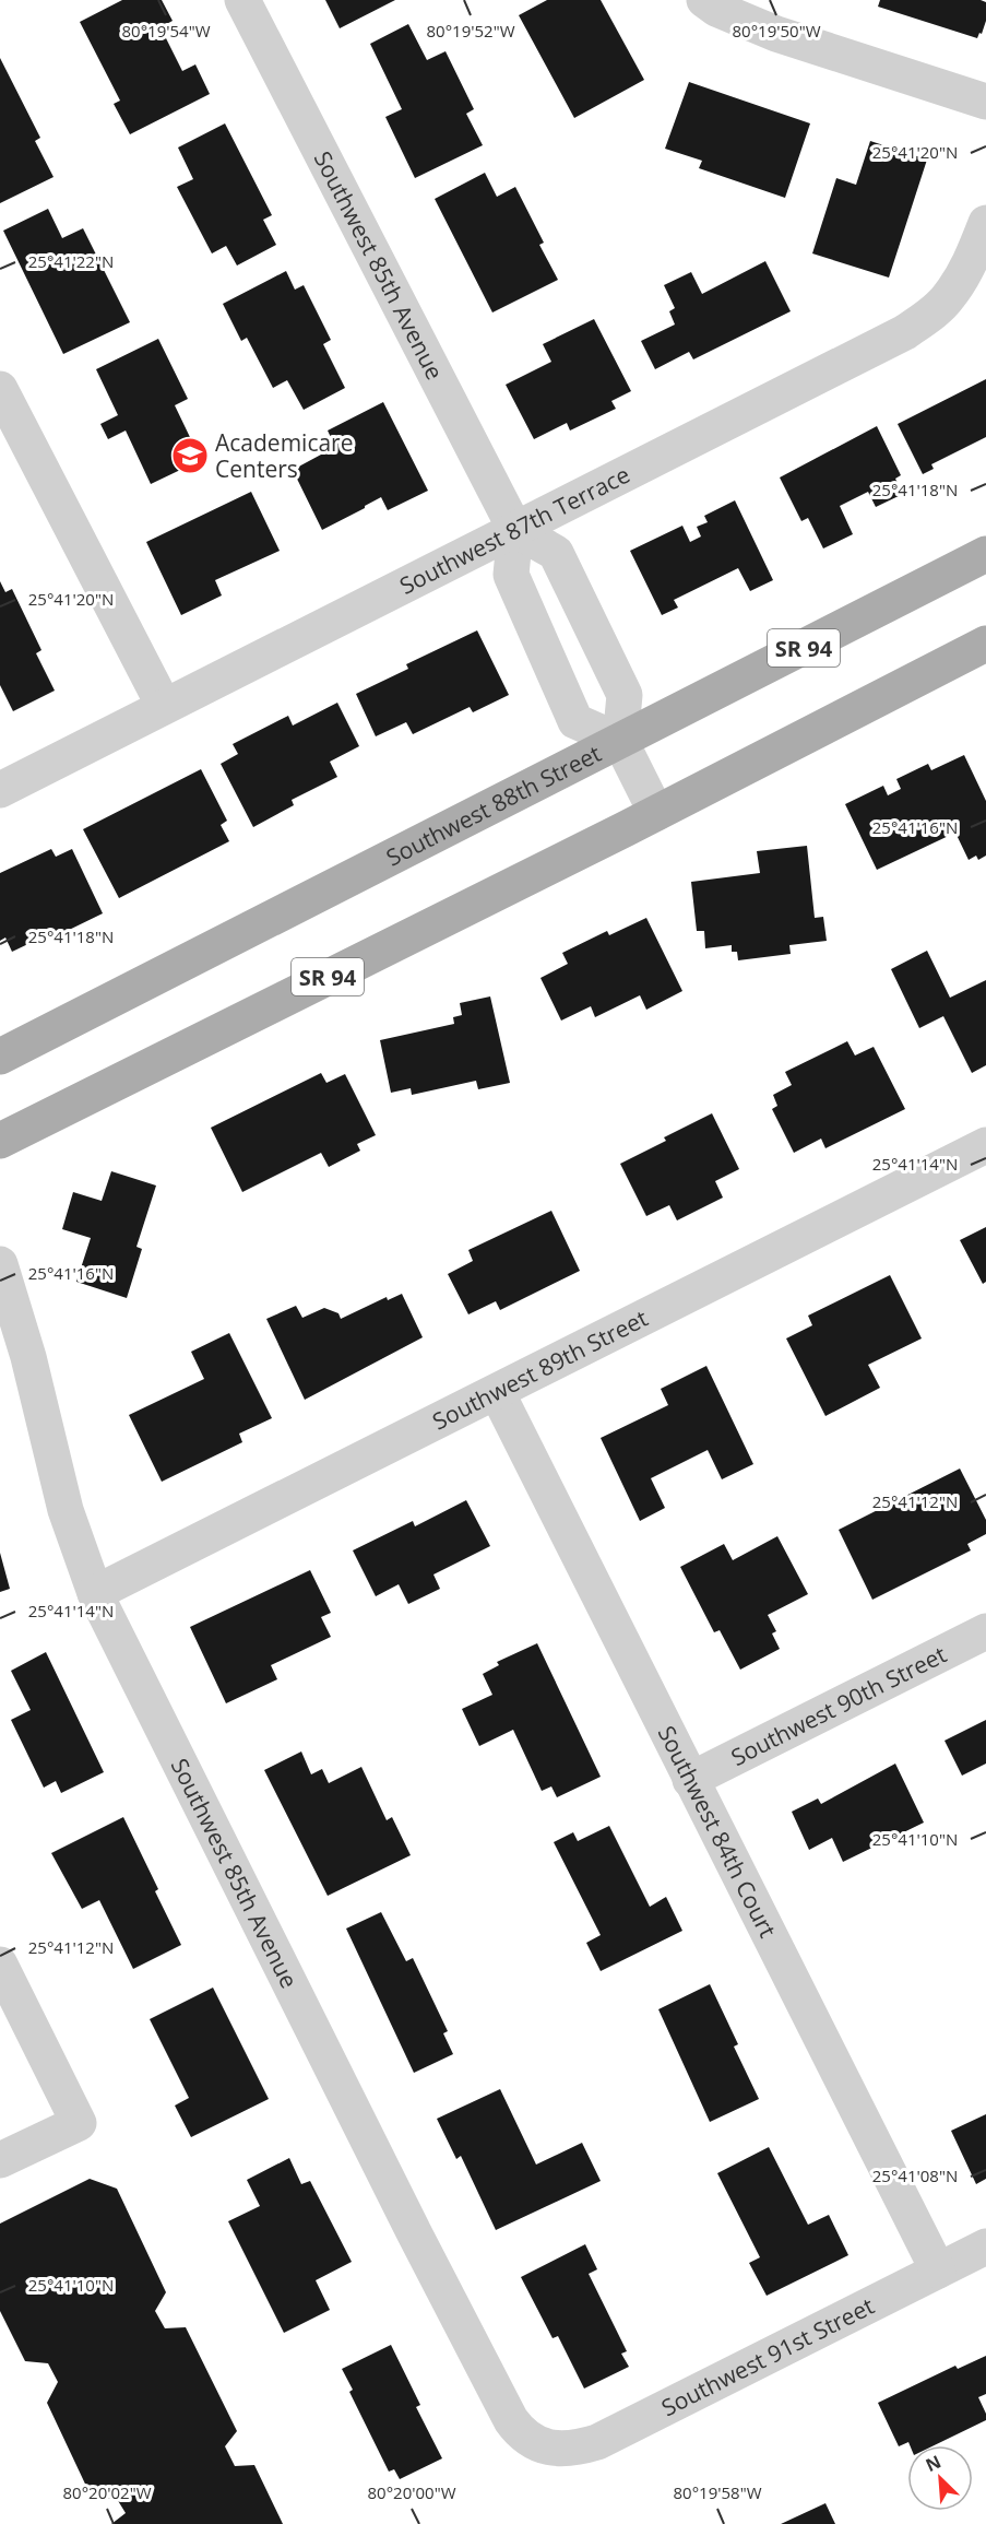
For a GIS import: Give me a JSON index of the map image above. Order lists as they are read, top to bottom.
{
  "streets": {
    "main road": ["SR 94", "Southwest 88th Street"],
    "street": [
      "Southwest 85th Avenue",
      "Southwest 87th Terrace",
      "Southwest 89th Street",
      "Southwest 90th Street",
      "Southwest 84th Court",
      "Southwest 91st Street"
    ]
  },
  "crossings": [
    ["Southwest 85th Avenue", "Southwest 87th Terrace"],
    ["Southwest 85th Avenue", "Southwest 89th Street"],
    ["Southwest 85th Avenue", "Southwest 91st Street"],
    ["Southwest 89th Street", "Southwest 84th Court"],
    ["Southwest 90th Street", "Southwest 84th Court"],
    ["Southwest 84th Court", "Southwest 91st Street"]
  ],
  "places": {
    "school or university": ["Academicare Centers"]
  },
  "north": "top left",
  "coordinates": [
    "80°19'54\"W",
    "80°19'52\"W",
    "80°19'50\"W",
    "25°41'20\"N",
    "25°41'22\"N",
    "25°41'18\"N",
    "25°41'16\"N",
    "25°41'14\"N",
    "25°41'12\"N",
    "25°41'10\"N",
    "25°41'08\"N",
    "80°20'02\"W",
    "80°20'00\"W",
    "80°19'58\"W"
  ]
}
